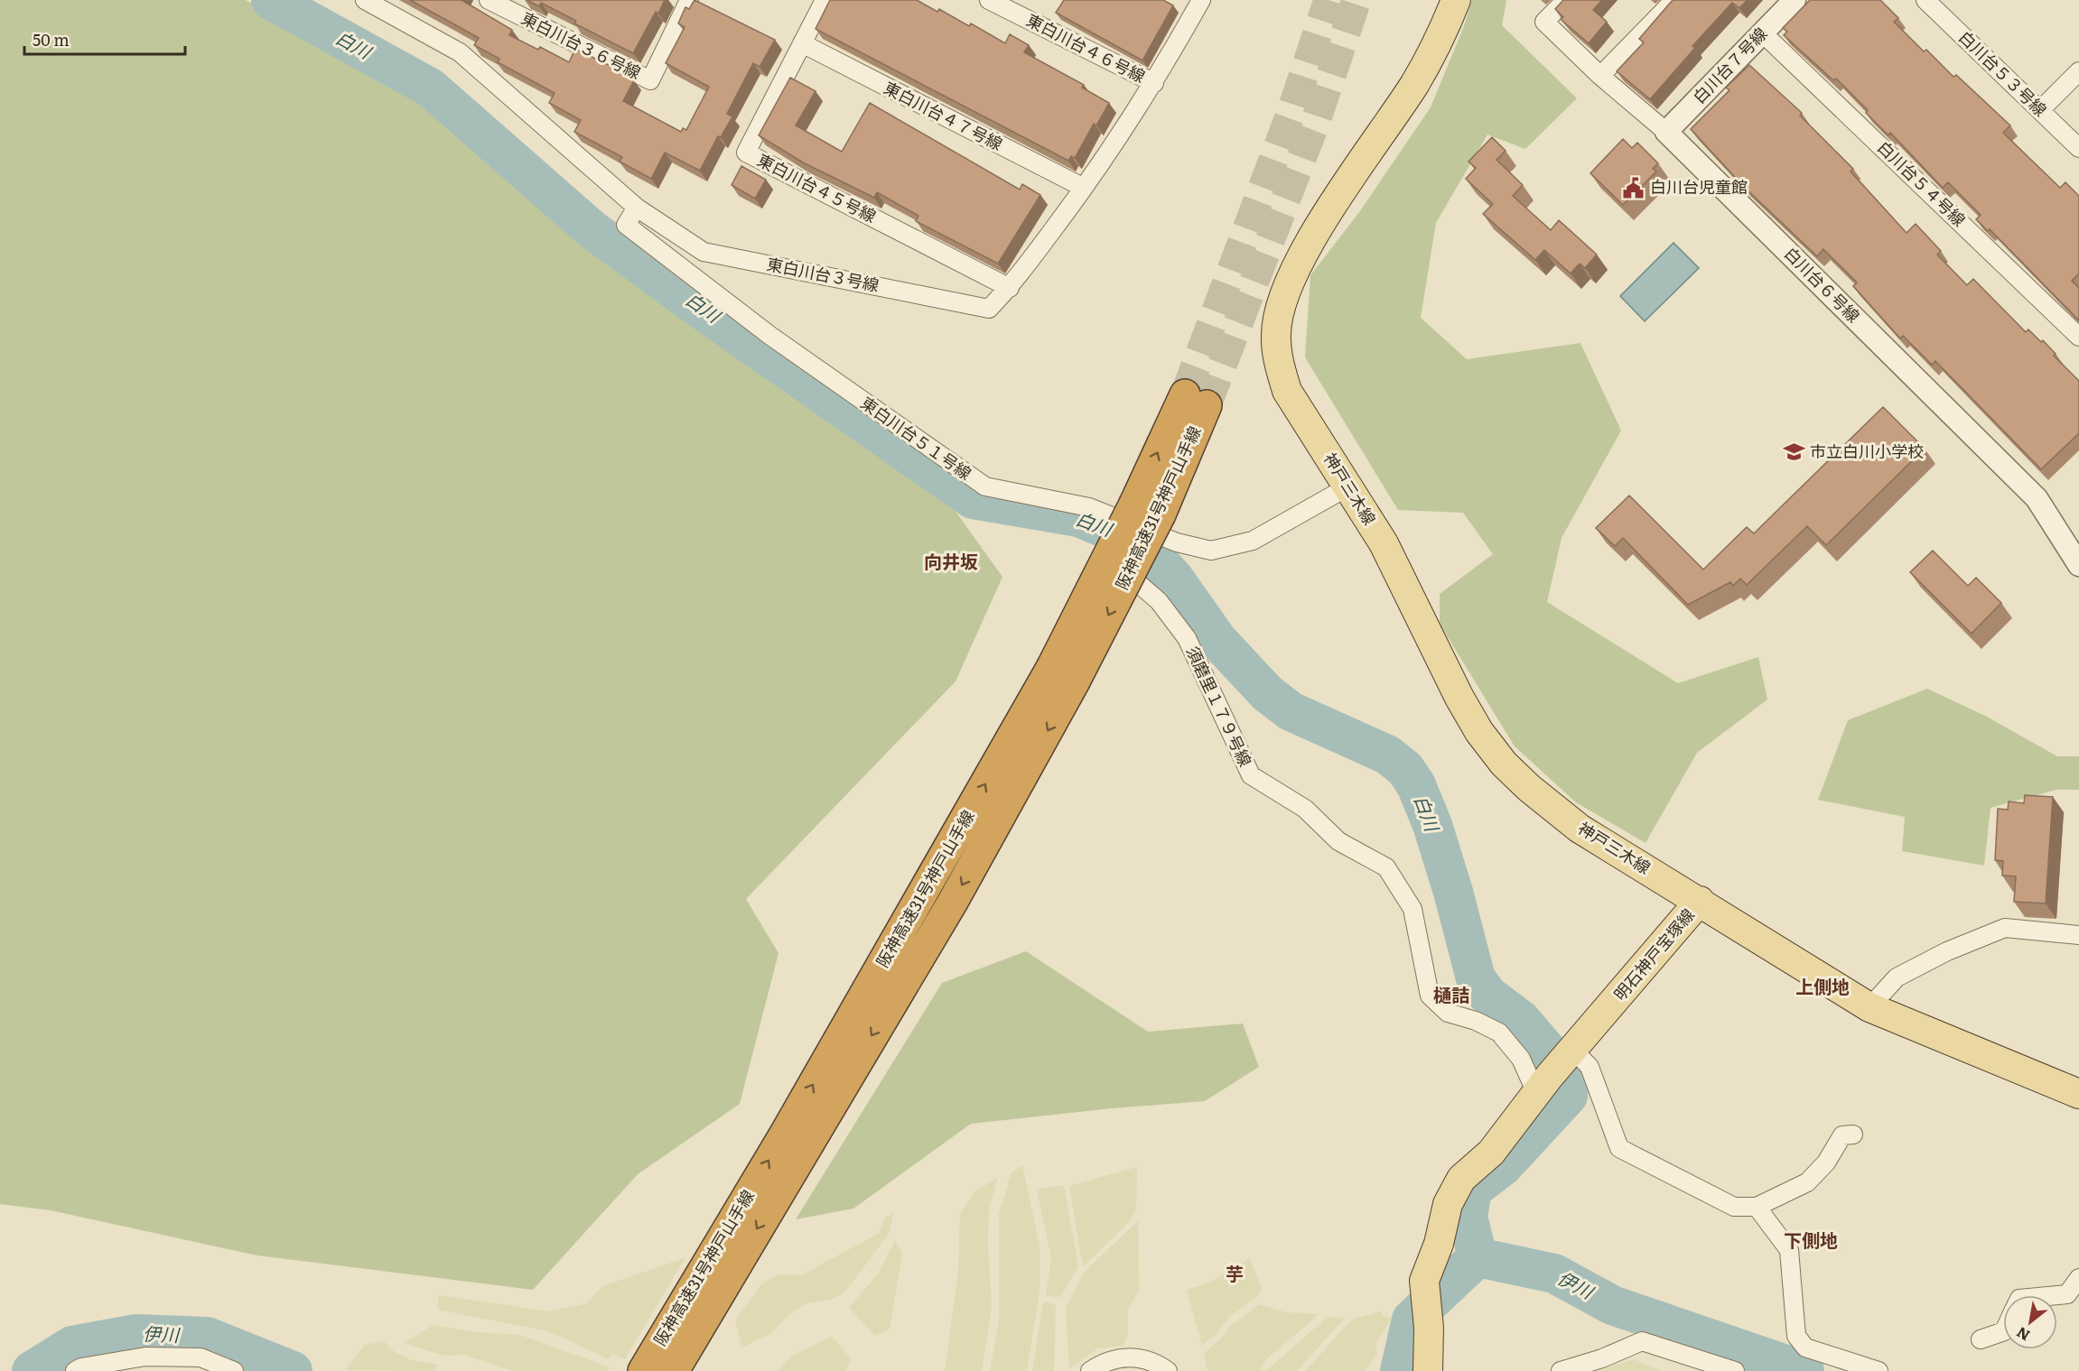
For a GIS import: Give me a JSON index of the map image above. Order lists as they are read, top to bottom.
{
  "streets": {
    "highway": ["阪神高速31号神戸山手線"],
    "main road": ["神戸三木線", "明石神戸宝塚線"],
    "street": [
      "東白川台３６号線",
      "東白川台４６号線",
      "白川台７号線",
      "白川台５３号線",
      "東白川台４７号線",
      "白川台５４号線",
      "東白川台４５号線",
      "東白川台３号線",
      "白川台６号線",
      "東白川台５１号線",
      "須磨里１７９号線"
    ]
  },
  "crossings": [
    ["東白川台４６号線", "東白川台３号線"],
    ["白川台７号線", "白川台５４号線"],
    ["白川台７号線", "白川台６号線"],
    ["東白川台４７号線", "東白川台４５号線"],
    ["東白川台４７号線", "東白川台３号線"],
    ["東白川台４５号線", "東白川台３号線"],
    ["東白川台３号線", "東白川台５１号線"],
    ["東白川台５１号線", "阪神高速31号神戸山手線"],
    ["東白川台５１号線", "須磨里１７９号線"],
    ["神戸三木線", "明石神戸宝塚線"],
    ["阪神高速31号神戸山手線", "須磨里１７９号線"],
    ["須磨里１７９号線", "明石神戸宝塚線"]
  ],
  "districts": [
    "向井坂",
    "上側地",
    "樋詰",
    "下側地",
    "芋"
  ],
  "water": ["白川", "伊川"],
  "places": {
    "public building": ["白川台児童館"],
    "school or university": ["市立白川小学校"]
  },
  "scale_bar": "50 m",
  "north": "bottom left"
}
